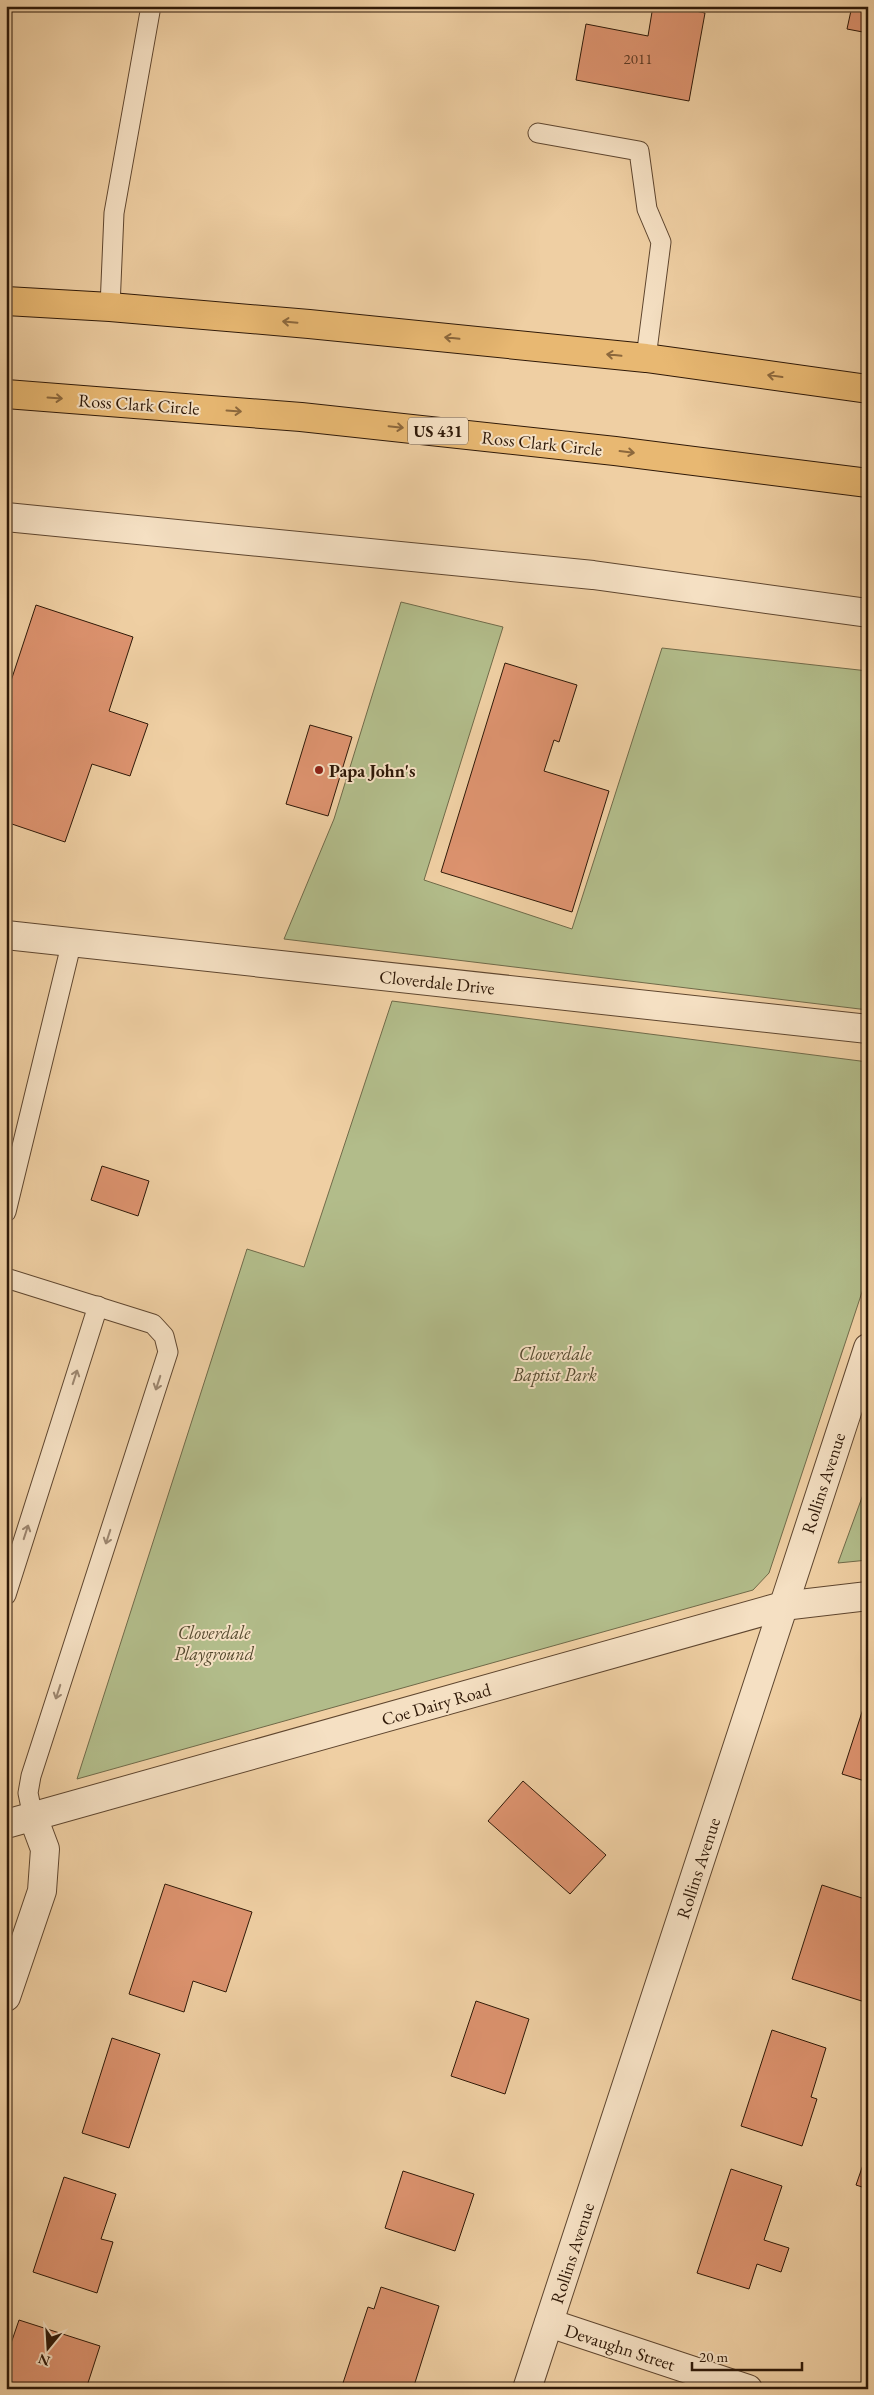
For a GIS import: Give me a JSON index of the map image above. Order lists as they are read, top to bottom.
{
  "streets": {
    "highway": ["Ross Clark Circle", "US 431"],
    "street": [
      "Cloverdale Drive",
      "Rollins Avenue",
      "Coe Dairy Road",
      "Devaughn Street"
    ]
  },
  "crossings": [
    ["Rollins Avenue", "Coe Dairy Road"],
    ["Rollins Avenue", "Devaughn Street"]
  ],
  "parks": ["Cloverdale Baptist Park", "Cloverdale Playground"],
  "places": ["Papa John's"],
  "house_numbers": ["2011"],
  "scale_bar": "20 m",
  "north": "bottom"
}
